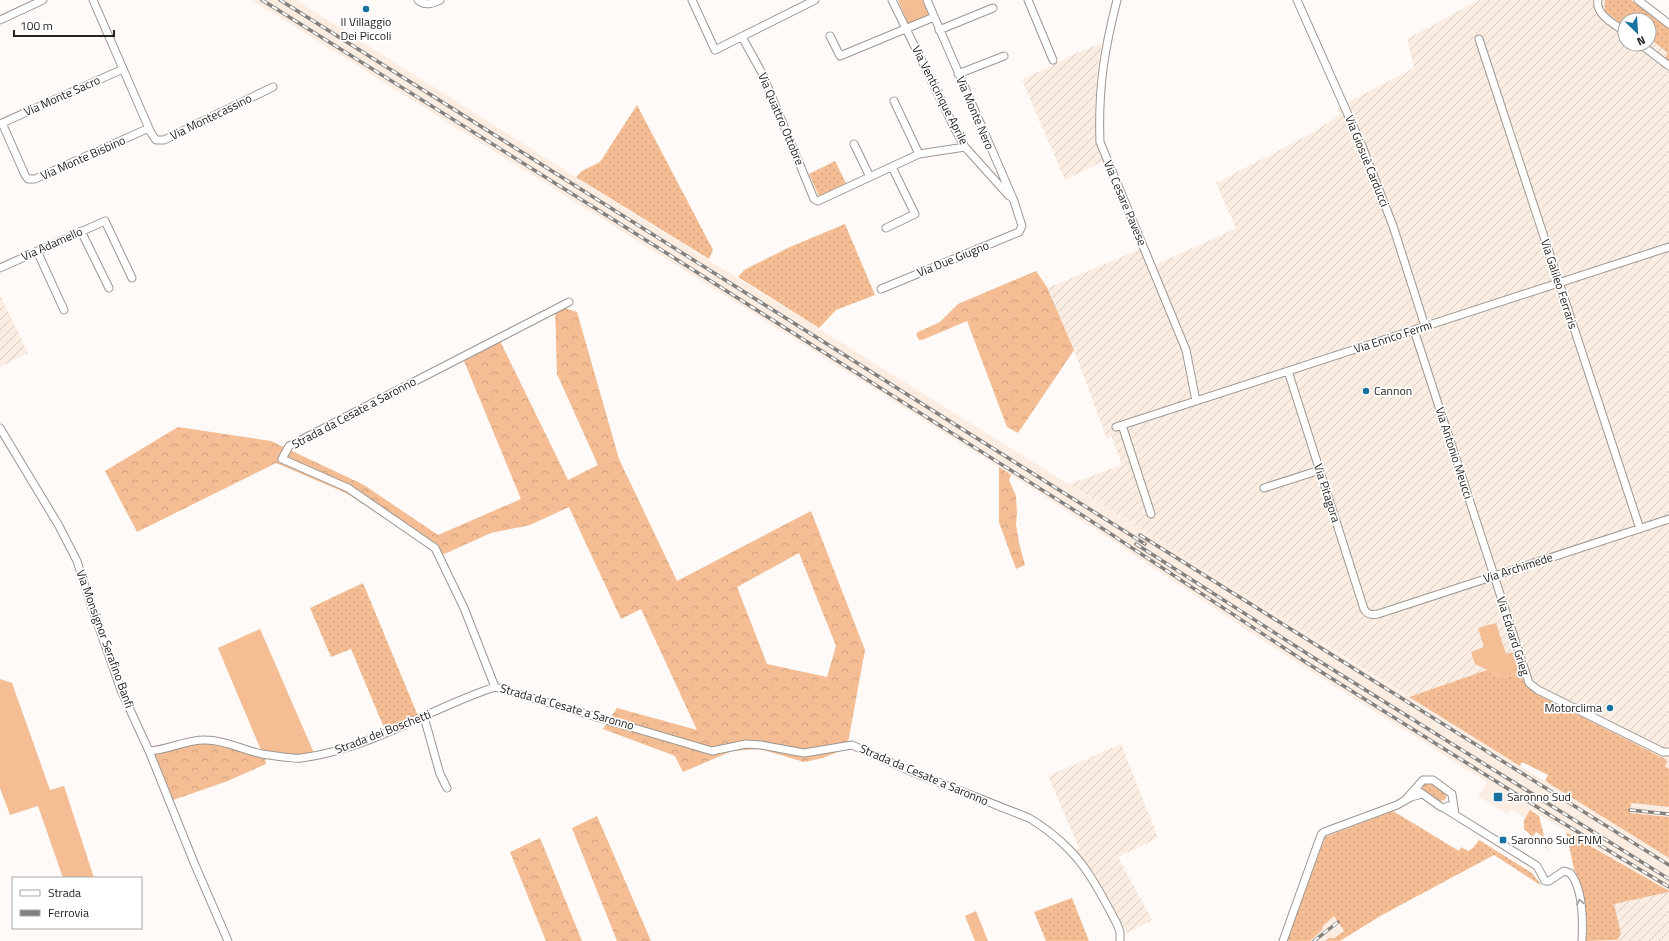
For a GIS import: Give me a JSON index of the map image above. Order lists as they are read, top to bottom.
{
  "streets": {
    "street": [
      "Via Venticinque Aprile",
      "Via Monte Sacro",
      "Via Monte Nero",
      "Via Montecassino",
      "Via Quattro Ottobre",
      "Via Monte Bisbino",
      "Via Giosuè Carducci",
      "Via Cesare Pavese",
      "Via Adamello",
      "Via Due Giugno",
      "Via Galileo Ferraris",
      "Via Enrico Fermi",
      "Strada da Cesate a Saronno",
      "Via Antonio Meucci",
      "Via Pitagora",
      "Via Archimede",
      "Via Edvard Grieg",
      "Via Monsignor Serafino Banfi",
      "Strada dei Boschetti"
    ]
  },
  "crossings": [
    ["Via Venticinque Aprile", "Via Monte Nero"],
    ["Via Monte Sacro", "Via Montecassino"],
    ["Via Monte Sacro", "Via Monte Bisbino"],
    ["Via Monte Nero", "Via Due Giugno"],
    ["Via Montecassino", "Via Monte Bisbino"],
    ["Via Giosuè Carducci", "Via Enrico Fermi"],
    ["Via Cesare Pavese", "Via Enrico Fermi"],
    ["Via Galileo Ferraris", "Via Enrico Fermi"],
    ["Via Galileo Ferraris", "Via Archimede"],
    ["Via Enrico Fermi", "Via Antonio Meucci"],
    ["Via Enrico Fermi", "Via Pitagora"],
    ["Strada da Cesate a Saronno", "Strada dei Boschetti"],
    ["Via Antonio Meucci", "Via Archimede"],
    ["Via Antonio Meucci", "Via Edvard Grieg"],
    ["Via Pitagora", "Via Archimede"],
    ["Via Archimede", "Via Edvard Grieg"],
    ["Via Monsignor Serafino Banfi", "Strada dei Boschetti"]
  ],
  "places": {
    "other": ["Il Villaggio Dei Piccoli", "Cannon", "Motorclima"],
    "transit": ["Saronno Sud", "Saronno Sud FNM"]
  },
  "legend": ["Strada", "Ferrovia"],
  "scale_bar": "100 m",
  "north": "bottom right"
}
